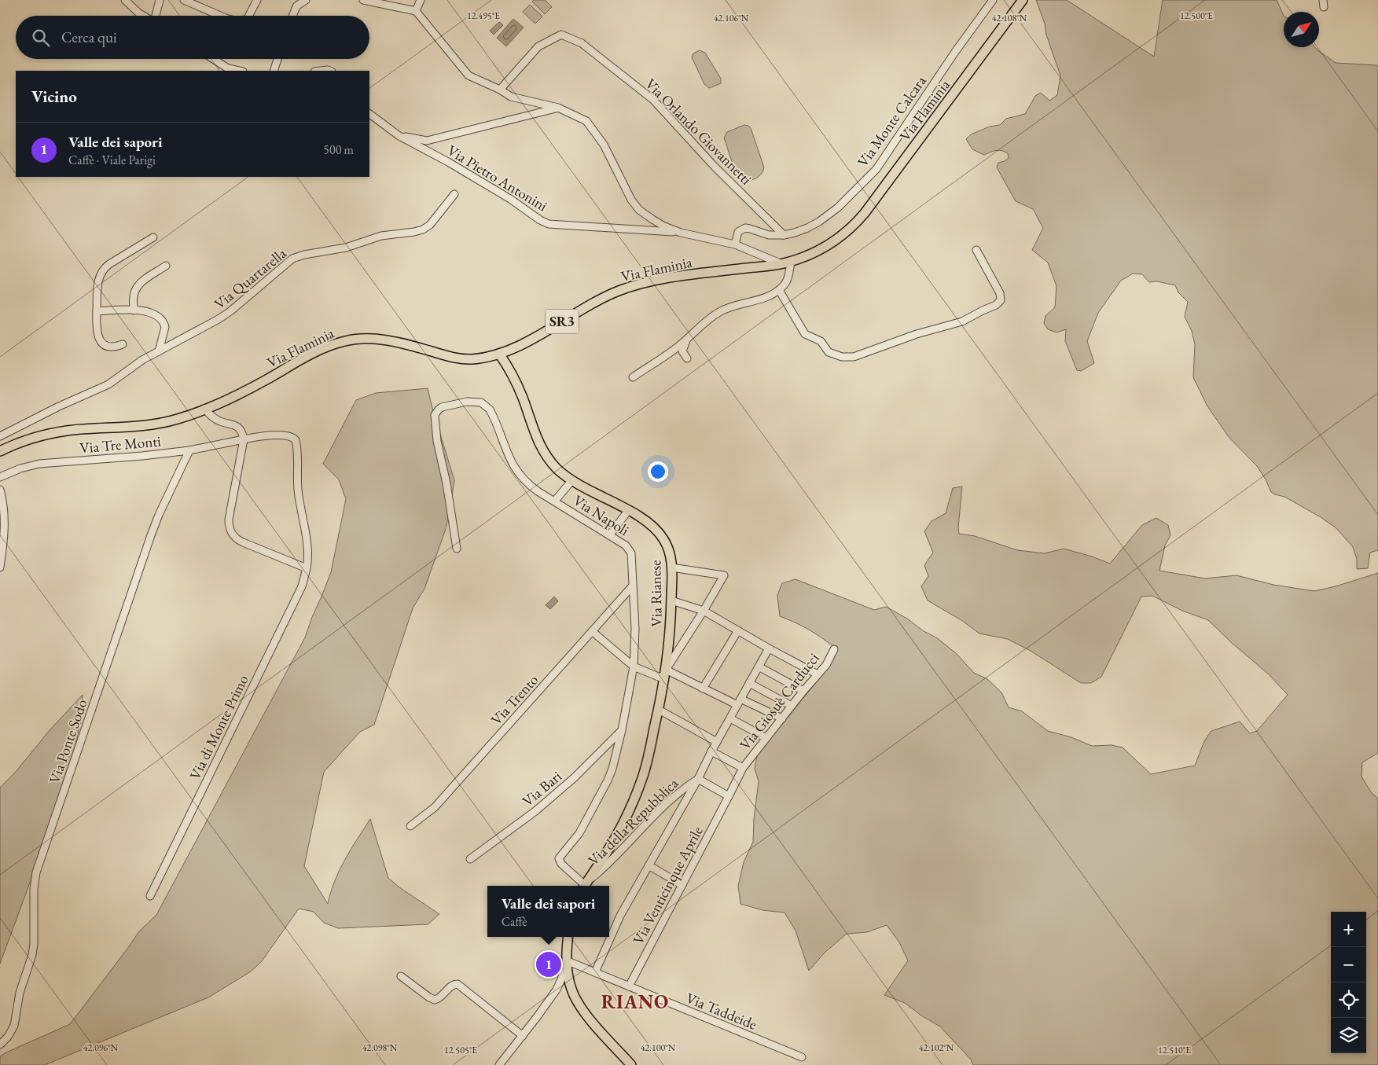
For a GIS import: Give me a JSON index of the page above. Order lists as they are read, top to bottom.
{
  "streets": {
    "main road": ["Via Flaminia", "SR3", "Via Rianese"],
    "street": [
      "Via Monte Calcara",
      "Via Orlando Giovannetti",
      "Via Pietro Antonini",
      "Via Quartarella",
      "Via Tre Monti",
      "Via Napoli",
      "Via Trento",
      "Via Giosuè Carducci",
      "Via di Monte Primo",
      "Via Ponte Sodo",
      "Via Bari",
      "Via della Repubblica",
      "Via Venticinque Aprile",
      "Via Taddeide"
    ]
  },
  "crossings": [
    ["Via Flaminia", "Via Rianese"],
    ["Via Monte Calcara", "Via Orlando Giovannetti"],
    ["Via Monte Calcara", "Via Pietro Antonini"],
    ["Via Orlando Giovannetti", "Via Pietro Antonini"],
    ["Via Tre Monti", "Via di Monte Primo"],
    ["Via Tre Monti", "Via Ponte Sodo"],
    ["Via Napoli", "Via Rianese"],
    ["Via Napoli", "Via Trento"],
    ["Via Napoli", "Via Bari"],
    ["Via Napoli", "Via della Repubblica"],
    ["Via Rianese", "Via della Repubblica"],
    ["Via Giosuè Carducci", "Via Venticinque Aprile"],
    ["Via Venticinque Aprile", "Via Taddeide"]
  ],
  "districts": ["RIANO"],
  "north": "top right",
  "page": {
    "search": "Cerca qui",
    "heading": "Vicino",
    "list": [
      {
        "mark": "1",
        "name": "Valle dei sapori",
        "note": "Caffè · Viale Parigi",
        "value": "500 m"
      }
    ],
    "popup": ["Valle dei sapori", "Caffè"],
    "map_buttons": ["+", "−"],
    "pins": "1"
  },
  "coordinates": [
    "12.500°E",
    "12.495°E",
    "42.106°N",
    "42.108°N",
    "42.096°N",
    "42.098°N",
    "42.100°N",
    "42.102°N",
    "12.505°E",
    "12.510°E"
  ]
}
